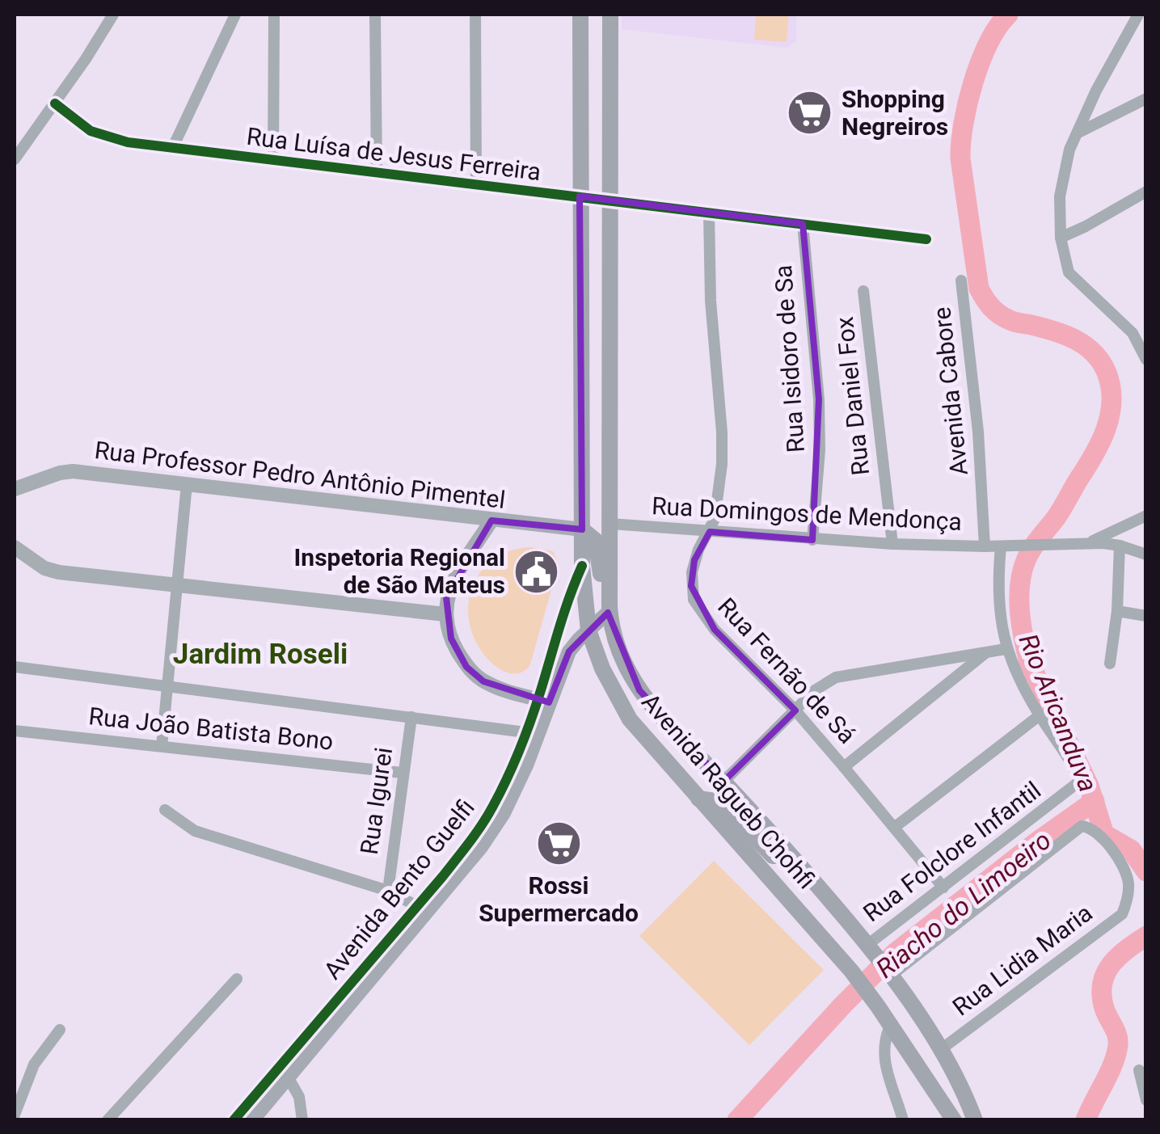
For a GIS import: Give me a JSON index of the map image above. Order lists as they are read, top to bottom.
{
  "streets": {
    "main road": ["Avenida Ragueb Chohfi", "Avenida Bento Guelfi"],
    "street": [
      "Rua Luísa de Jesus Ferreira",
      "Rua Isidoro de Sa",
      "Avenida Cabore",
      "Rua Daniel Fox",
      "Rua Professor Pedro Antônio Pimentel",
      "Rua Domingos de Mendonça",
      "Rua Fernão de Sá",
      "Rua João Batista Bono",
      "Rua Igurei",
      "Rua Folclore Infantil",
      "Rua Lidia Maria"
    ]
  },
  "crossings": [
    ["Rua Luísa de Jesus Ferreira", "Rua Isidoro de Sa"],
    ["Rua Luísa de Jesus Ferreira", "Rua Fernão de Sá"],
    ["Rua Luísa de Jesus Ferreira", "Avenida Ragueb Chohfi"],
    ["Rua Isidoro de Sa", "Rua Domingos de Mendonça"],
    ["Avenida Cabore", "Rua Domingos de Mendonça"],
    ["Rua Daniel Fox", "Rua Domingos de Mendonça"],
    ["Rua Professor Pedro Antônio Pimentel", "Avenida Ragueb Chohfi"],
    ["Rua Domingos de Mendonça", "Rua Fernão de Sá"],
    ["Rua Domingos de Mendonça", "Avenida Ragueb Chohfi"],
    ["Rua Fernão de Sá", "Rua Folclore Infantil"],
    ["Rua João Batista Bono", "Rua Igurei"],
    ["Avenida Ragueb Chohfi", "Rua Folclore Infantil"],
    ["Avenida Ragueb Chohfi", "Avenida Bento Guelfi"],
    ["Avenida Ragueb Chohfi", "Rua Lidia Maria"]
  ],
  "districts": ["Jardim Roseli"],
  "water": ["Rio Aricanduva", "Riacho do Limoeiro"],
  "places": {
    "supermarket": ["Shopping Negreiros", "Rossi Supermercado"],
    "public building": ["Inspetoria Regional de São Mateus"]
  }
}
